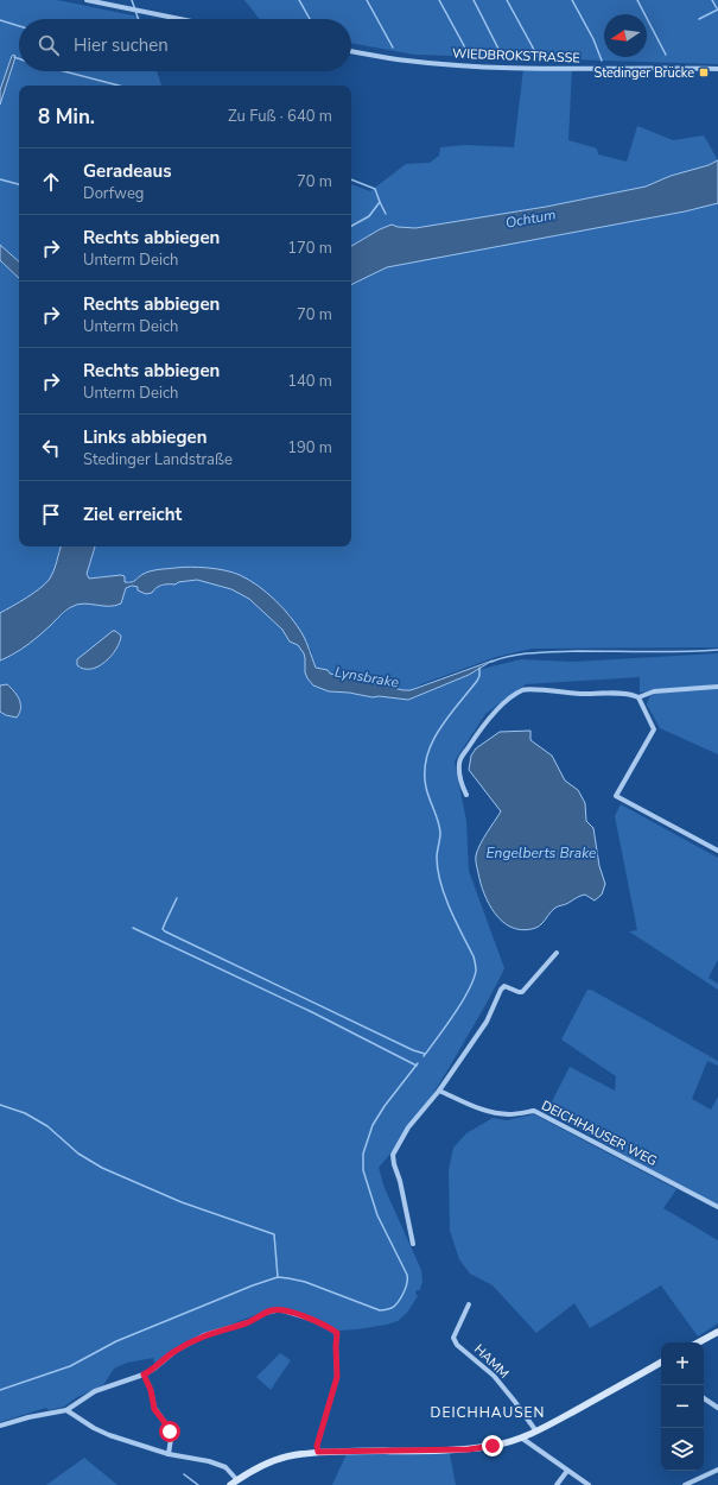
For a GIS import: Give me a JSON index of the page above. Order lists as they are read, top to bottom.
{
  "streets": {
    "street": ["WIEDBROKSTRASSE", "DEICHHAUSER WEG", "HAMM"]
  },
  "districts": ["DEICHHAUSEN"],
  "water": ["Ochtum", "Lynsbrake", "Engelberts Brake"],
  "places": {
    "transit": ["Stedinger Brücke"]
  },
  "north": "left",
  "page": {
    "search": "Hier suchen",
    "heading": ["8 Min.", "Zu Fuß · 640 m"],
    "list": [
      ["Geradeaus", "Dorfweg", "70 m"],
      ["Rechts abbiegen", "Unterm Deich", "170 m"],
      ["Rechts abbiegen", "Unterm Deich", "70 m"],
      ["Rechts abbiegen", "Unterm Deich", "140 m"],
      ["Links abbiegen", "Stedinger Landstraße", "190 m"],
      "Ziel erreicht"
    ],
    "map_buttons": ["+", "−"]
  }
}
